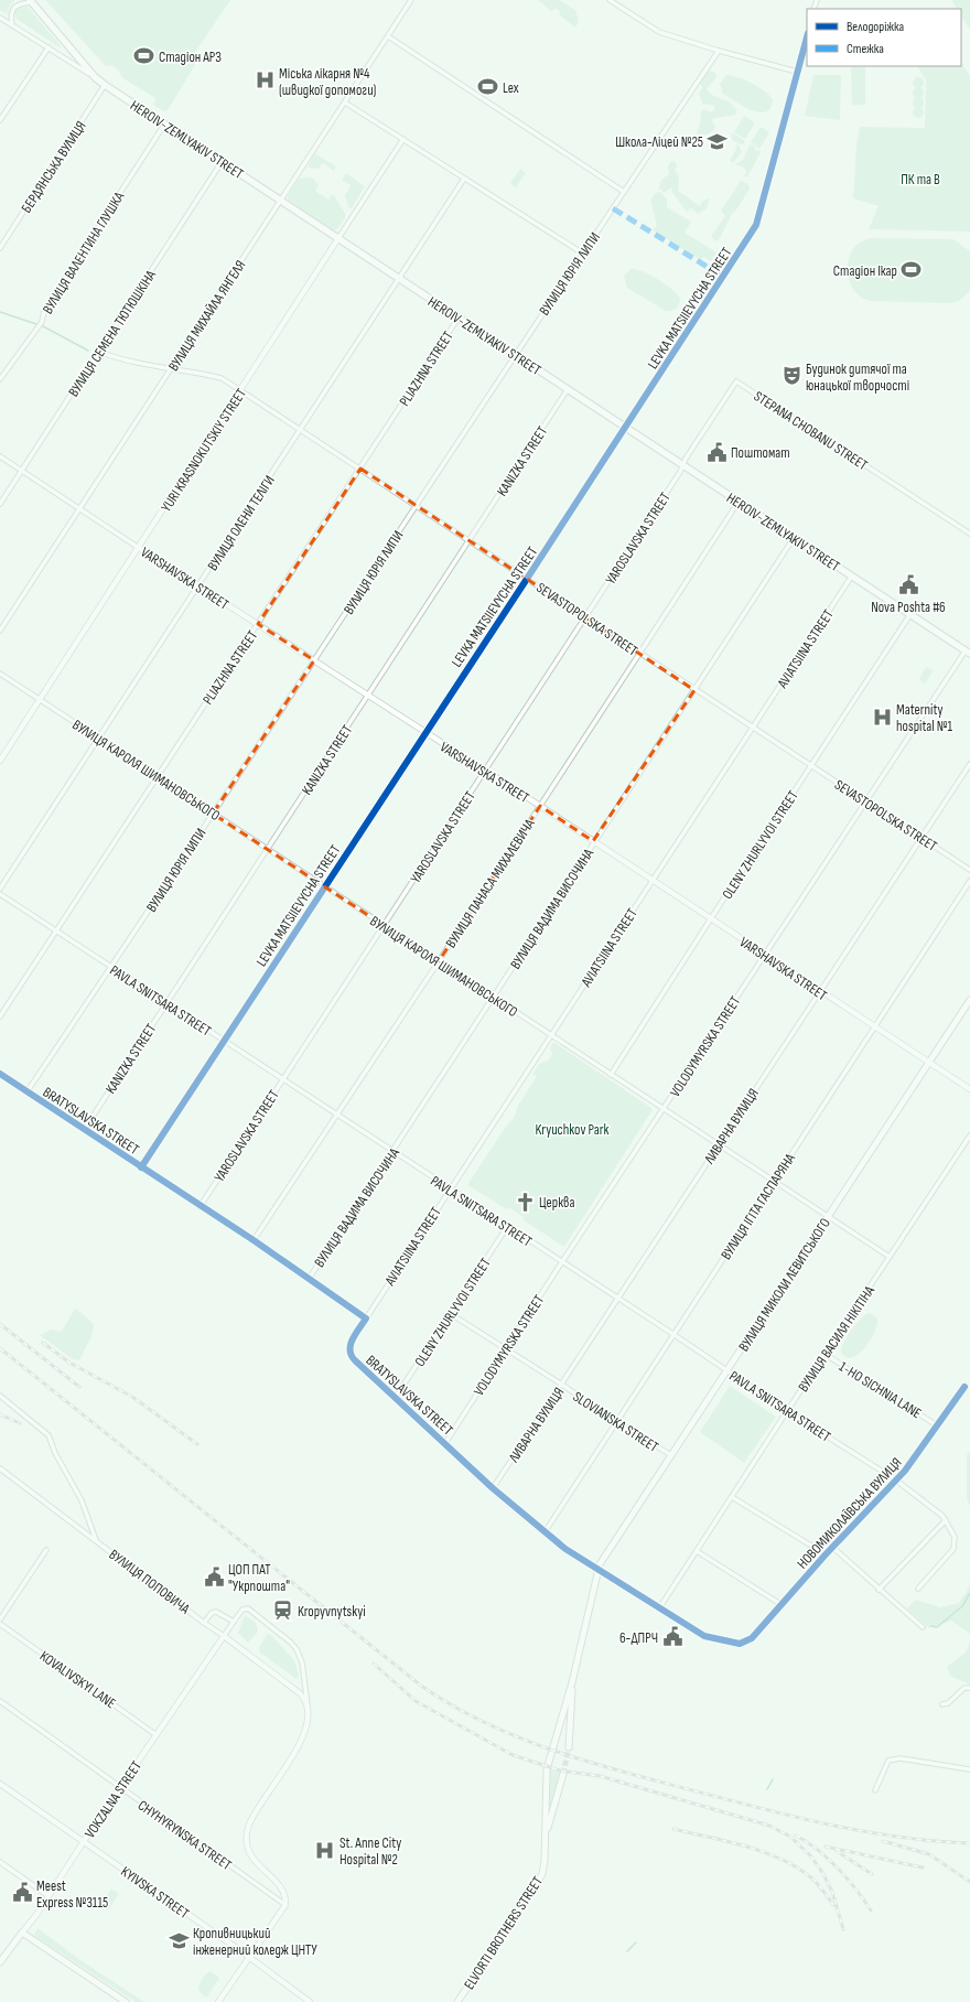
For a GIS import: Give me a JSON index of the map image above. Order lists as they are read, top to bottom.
{
  "streets": {
    "main road": [
      "HEROIV-ZEMLYAKIV STREET",
      "ВУЛИЦЯ МИКОЛИ ЛЕВИТСЬКОГО",
      "VOKZALNA STREET",
      "ELVORTI BROTHERS STREET"
    ],
    "street": [
      "БЕРДЯНСЬКА ВУЛИЦЯ",
      "ВУЛИЦЯ ВАЛЕНТИНА ГЛУШКА",
      "ВУЛИЦЯ ЮРІЯ ЛИПИ",
      "LEVKA MATSIIEVYCHA STREET",
      "ВУЛИЦЯ МИХАЙЛА ЯНГЕЛЯ",
      "ВУЛИЦЯ СЕМЕНА ТЮТЮШКІНА",
      "PLIAZHNA STREET",
      "STEPANA CHOBANU STREET",
      "YURI KRASNOKUTSKIY STREET",
      "KANIZKA STREET",
      "ВУЛИЦЯ ОЛЕНИ ТЕЛІГИ",
      "YAROSLAVSKA STREET",
      "VARSHAVSKA STREET",
      "SEVASTOPOLSKA STREET",
      "AVIATSIINA STREET",
      "ВУЛИЦЯ КАРОЛЯ ШИМАНОВСЬКОГО",
      "OLENY ZHURLYVOI STREET",
      "ВУЛИЦЯ ПАНАСА МИХАЛЕВИЧА",
      "ВУЛИЦЯ ВАДИМА ВИСОЧИНА",
      "PAVLA SNITSARA STREET",
      "VOLODYMYRSKA STREET",
      "BRATYSLAVSKA STREET",
      "ЛИВАРНА ВУЛИЦЯ",
      "ВУЛИЦЯ ІГІТА ГАСПАРЯНА",
      "ВУЛИЦЯ ВАСИЛЯ НІКІТІНА",
      "1-HO SICHNIA LANE",
      "SLOVIANSKA STREET",
      "НОВОМИКОЛАЇВСЬКА ВУЛИЦЯ",
      "ВУЛИЦЯ ПОПОВИЧА",
      "KOVALIVSKYI LANE",
      "CHYHYRYNSKA STREET",
      "KYIVSKA STREET"
    ]
  },
  "crossings": [
    ["HEROIV-ZEMLYAKIV STREET", "БЕРДЯНСЬКА ВУЛИЦЯ"],
    ["HEROIV-ZEMLYAKIV STREET", "ВУЛИЦЯ ВАЛЕНТИНА ГЛУШКА"],
    ["HEROIV-ZEMLYAKIV STREET", "ВУЛИЦЯ ЮРІЯ ЛИПИ"],
    ["HEROIV-ZEMLYAKIV STREET", "LEVKA MATSIIEVYCHA STREET"],
    ["HEROIV-ZEMLYAKIV STREET", "ВУЛИЦЯ МИХАЙЛА ЯНГЕЛЯ"],
    ["HEROIV-ZEMLYAKIV STREET", "ВУЛИЦЯ СЕМЕНА ТЮТЮШКІНА"],
    ["HEROIV-ZEMLYAKIV STREET", "PLIAZHNA STREET"],
    ["HEROIV-ZEMLYAKIV STREET", "STEPANA CHOBANU STREET"],
    ["HEROIV-ZEMLYAKIV STREET", "YURI KRASNOKUTSKIY STREET"],
    ["HEROIV-ZEMLYAKIV STREET", "KANIZKA STREET"],
    ["HEROIV-ZEMLYAKIV STREET", "ВУЛИЦЯ ОЛЕНИ ТЕЛІГИ"],
    ["HEROIV-ZEMLYAKIV STREET", "YAROSLAVSKA STREET"],
    ["HEROIV-ZEMLYAKIV STREET", "AVIATSIINA STREET"],
    ["HEROIV-ZEMLYAKIV STREET", "OLENY ZHURLYVOI STREET"],
    ["HEROIV-ZEMLYAKIV STREET", "ВУЛИЦЯ ПАНАСА МИХАЛЕВИЧА"],
    ["HEROIV-ZEMLYAKIV STREET", "ВУЛИЦЯ ВАДИМА ВИСОЧИНА"],
    ["HEROIV-ZEMLYAKIV STREET", "VOLODYMYRSKA STREET"],
    ["ВУЛИЦЯ ЮРІЯ ЛИПИ", "VARSHAVSKA STREET"],
    ["ВУЛИЦЯ ЮРІЯ ЛИПИ", "SEVASTOPOLSKA STREET"],
    ["ВУЛИЦЯ ЮРІЯ ЛИПИ", "ВУЛИЦЯ КАРОЛЯ ШИМАНОВСЬКОГО"],
    ["ВУЛИЦЯ ЮРІЯ ЛИПИ", "PAVLA SNITSARA STREET"],
    ["ВУЛИЦЯ ЮРІЯ ЛИПИ", "BRATYSLAVSKA STREET"],
    ["LEVKA MATSIIEVYCHA STREET", "VARSHAVSKA STREET"],
    ["LEVKA MATSIIEVYCHA STREET", "SEVASTOPOLSKA STREET"],
    ["LEVKA MATSIIEVYCHA STREET", "ВУЛИЦЯ КАРОЛЯ ШИМАНОВСЬКОГО"],
    ["LEVKA MATSIIEVYCHA STREET", "PAVLA SNITSARA STREET"],
    ["LEVKA MATSIIEVYCHA STREET", "BRATYSLAVSKA STREET"],
    ["ВУЛИЦЯ МИХАЙЛА ЯНГЕЛЯ", "VARSHAVSKA STREET"],
    ["ВУЛИЦЯ МИХАЙЛА ЯНГЕЛЯ", "SEVASTOPOLSKA STREET"],
    ["ВУЛИЦЯ СЕМЕНА ТЮТЮШКІНА", "VARSHAVSKA STREET"],
    ["ВУЛИЦЯ СЕМЕНА ТЮТЮШКІНА", "SEVASTOPOLSKA STREET"],
    ["PLIAZHNA STREET", "VARSHAVSKA STREET"],
    ["PLIAZHNA STREET", "SEVASTOPOLSKA STREET"],
    ["PLIAZHNA STREET", "ВУЛИЦЯ КАРОЛЯ ШИМАНОВСЬКОГО"],
    ["PLIAZHNA STREET", "PAVLA SNITSARA STREET"],
    ["STEPANA CHOBANU STREET", "YAROSLAVSKA STREET"],
    ["YURI KRASNOKUTSKIY STREET", "VARSHAVSKA STREET"],
    ["YURI KRASNOKUTSKIY STREET", "SEVASTOPOLSKA STREET"],
    ["YURI KRASNOKUTSKIY STREET", "ВУЛИЦЯ КАРОЛЯ ШИМАНОВСЬКОГО"],
    ["KANIZKA STREET", "VARSHAVSKA STREET"],
    ["KANIZKA STREET", "SEVASTOPOLSKA STREET"],
    ["KANIZKA STREET", "ВУЛИЦЯ КАРОЛЯ ШИМАНОВСЬКОГО"],
    ["KANIZKA STREET", "PAVLA SNITSARA STREET"],
    ["KANIZKA STREET", "BRATYSLAVSKA STREET"],
    ["ВУЛИЦЯ ОЛЕНИ ТЕЛІГИ", "VARSHAVSKA STREET"],
    ["ВУЛИЦЯ ОЛЕНИ ТЕЛІГИ", "SEVASTOPOLSKA STREET"],
    ["ВУЛИЦЯ ОЛЕНИ ТЕЛІГИ", "ВУЛИЦЯ КАРОЛЯ ШИМАНОВСЬКОГО"],
    ["YAROSLAVSKA STREET", "VARSHAVSKA STREET"],
    ["YAROSLAVSKA STREET", "SEVASTOPOLSKA STREET"],
    ["YAROSLAVSKA STREET", "ВУЛИЦЯ КАРОЛЯ ШИМАНОВСЬКОГО"],
    ["YAROSLAVSKA STREET", "PAVLA SNITSARA STREET"],
    ["YAROSLAVSKA STREET", "BRATYSLAVSKA STREET"],
    ["VARSHAVSKA STREET", "AVIATSIINA STREET"],
    ["VARSHAVSKA STREET", "OLENY ZHURLYVOI STREET"],
    ["VARSHAVSKA STREET", "ВУЛИЦЯ ПАНАСА МИХАЛЕВИЧА"],
    ["VARSHAVSKA STREET", "ВУЛИЦЯ ВАДИМА ВИСОЧИНА"],
    ["VARSHAVSKA STREET", "VOLODYMYRSKA STREET"],
    ["VARSHAVSKA STREET", "ЛИВАРНА ВУЛИЦЯ"],
    ["VARSHAVSKA STREET", "ВУЛИЦЯ ІГІТА ГАСПАРЯНА"],
    ["VARSHAVSKA STREET", "ВУЛИЦЯ МИКОЛИ ЛЕВИТСЬКОГО"],
    ["SEVASTOPOLSKA STREET", "AVIATSIINA STREET"],
    ["SEVASTOPOLSKA STREET", "OLENY ZHURLYVOI STREET"],
    ["SEVASTOPOLSKA STREET", "ВУЛИЦЯ ПАНАСА МИХАЛЕВИЧА"],
    ["SEVASTOPOLSKA STREET", "ВУЛИЦЯ ВАДИМА ВИСОЧИНА"],
    ["SEVASTOPOLSKA STREET", "VOLODYMYRSKA STREET"],
    ["SEVASTOPOLSKA STREET", "ЛИВАРНА ВУЛИЦЯ"],
    ["AVIATSIINA STREET", "ВУЛИЦЯ КАРОЛЯ ШИМАНОВСЬКОГО"],
    ["AVIATSIINA STREET", "PAVLA SNITSARA STREET"],
    ["AVIATSIINA STREET", "BRATYSLAVSKA STREET"],
    ["ВУЛИЦЯ КАРОЛЯ ШИМАНОВСЬКОГО", "OLENY ZHURLYVOI STREET"],
    ["ВУЛИЦЯ КАРОЛЯ ШИМАНОВСЬКОГО", "ВУЛИЦЯ ПАНАСА МИХАЛЕВИЧА"],
    ["ВУЛИЦЯ КАРОЛЯ ШИМАНОВСЬКОГО", "ВУЛИЦЯ ВАДИМА ВИСОЧИНА"],
    ["ВУЛИЦЯ КАРОЛЯ ШИМАНОВСЬКОГО", "VOLODYMYRSKA STREET"],
    ["ВУЛИЦЯ КАРОЛЯ ШИМАНОВСЬКОГО", "ЛИВАРНА ВУЛИЦЯ"],
    ["ВУЛИЦЯ КАРОЛЯ ШИМАНОВСЬКОГО", "ВУЛИЦЯ ІГІТА ГАСПАРЯНА"],
    ["ВУЛИЦЯ КАРОЛЯ ШИМАНОВСЬКОГО", "ВУЛИЦЯ МИКОЛИ ЛЕВИТСЬКОГО"],
    ["ВУЛИЦЯ КАРОЛЯ ШИМАНОВСЬКОГО", "ВУЛИЦЯ ВАСИЛЯ НІКІТІНА"],
    ["OLENY ZHURLYVOI STREET", "PAVLA SNITSARA STREET"],
    ["OLENY ZHURLYVOI STREET", "BRATYSLAVSKA STREET"],
    ["OLENY ZHURLYVOI STREET", "SLOVIANSKA STREET"],
    ["ВУЛИЦЯ ПАНАСА МИХАЛЕВИЧА", "PAVLA SNITSARA STREET"],
    ["ВУЛИЦЯ ПАНАСА МИХАЛЕВИЧА", "BRATYSLAVSKA STREET"],
    ["ВУЛИЦЯ ВАДИМА ВИСОЧИНА", "PAVLA SNITSARA STREET"],
    ["ВУЛИЦЯ ВАДИМА ВИСОЧИНА", "BRATYSLAVSKA STREET"],
    ["PAVLA SNITSARA STREET", "VOLODYMYRSKA STREET"],
    ["PAVLA SNITSARA STREET", "ЛИВАРНА ВУЛИЦЯ"],
    ["PAVLA SNITSARA STREET", "ВУЛИЦЯ ІГІТА ГАСПАРЯНА"],
    ["PAVLA SNITSARA STREET", "ВУЛИЦЯ МИКОЛИ ЛЕВИТСЬКОГО"],
    ["PAVLA SNITSARA STREET", "ВУЛИЦЯ ВАСИЛЯ НІКІТІНА"],
    ["PAVLA SNITSARA STREET", "НОВОМИКОЛАЇВСЬКА ВУЛИЦЯ"],
    ["VOLODYMYRSKA STREET", "BRATYSLAVSKA STREET"],
    ["VOLODYMYRSKA STREET", "SLOVIANSKA STREET"],
    ["BRATYSLAVSKA STREET", "ЛИВАРНА ВУЛИЦЯ"],
    ["BRATYSLAVSKA STREET", "ВУЛИЦЯ ІГІТА ГАСПАРЯНА"],
    ["BRATYSLAVSKA STREET", "ВУЛИЦЯ МИКОЛИ ЛЕВИТСЬКОГО"],
    ["BRATYSLAVSKA STREET", "ВУЛИЦЯ ВАСИЛЯ НІКІТІНА"],
    ["BRATYSLAVSKA STREET", "НОВОМИКОЛАЇВСЬКА ВУЛИЦЯ"],
    ["BRATYSLAVSKA STREET", "ELVORTI BROTHERS STREET"],
    ["ЛИВАРНА ВУЛИЦЯ", "SLOVIANSKA STREET"],
    ["ВУЛИЦЯ ІГІТА ГАСПАРЯНА", "SLOVIANSKA STREET"],
    ["ВУЛИЦЯ МИКОЛИ ЛЕВИТСЬКОГО", "SLOVIANSKA STREET"],
    ["ВУЛИЦЯ МИКОЛИ ЛЕВИТСЬКОГО", "ELVORTI BROTHERS STREET"],
    ["ВУЛИЦЯ ВАСИЛЯ НІКІТІНА", "1-HO SICHNIA LANE"],
    ["1-HO SICHNIA LANE", "НОВОМИКОЛАЇВСЬКА ВУЛИЦЯ"],
    ["ВУЛИЦЯ ПОПОВИЧА", "VOKZALNA STREET"],
    ["KOVALIVSKYI LANE", "VOKZALNA STREET"],
    ["VOKZALNA STREET", "CHYHYRYNSKA STREET"],
    ["VOKZALNA STREET", "KYIVSKA STREET"]
  ],
  "parks": ["ПК та В", "Kryuchkov Park"],
  "places": {
    "sports": ["Стадіон АРЗ", "Lex", "Стадіон Ікар"],
    "hospital": ["Міська лікарня №4 (швидкої допомоги)", "Maternity hospital №1", "St. Anne City Hospital №2"],
    "school or university": ["Школа-Ліцей №25", "Кропивницький інженерний коледж ЦНТУ"],
    "theatre": ["Будинок дитячої та юнацької творчості"],
    "public building": [
      "Поштомат",
      "Nova Poshta #6",
      "ЦОП ПАТ \"Укрпошта\"",
      "6-ДПРЧ",
      "Meest Express №3115"
    ],
    "church": ["Церква"],
    "station": ["Kropyvnytskyi"]
  },
  "legend": ["Велодоріжка", "Стежка"]
}
